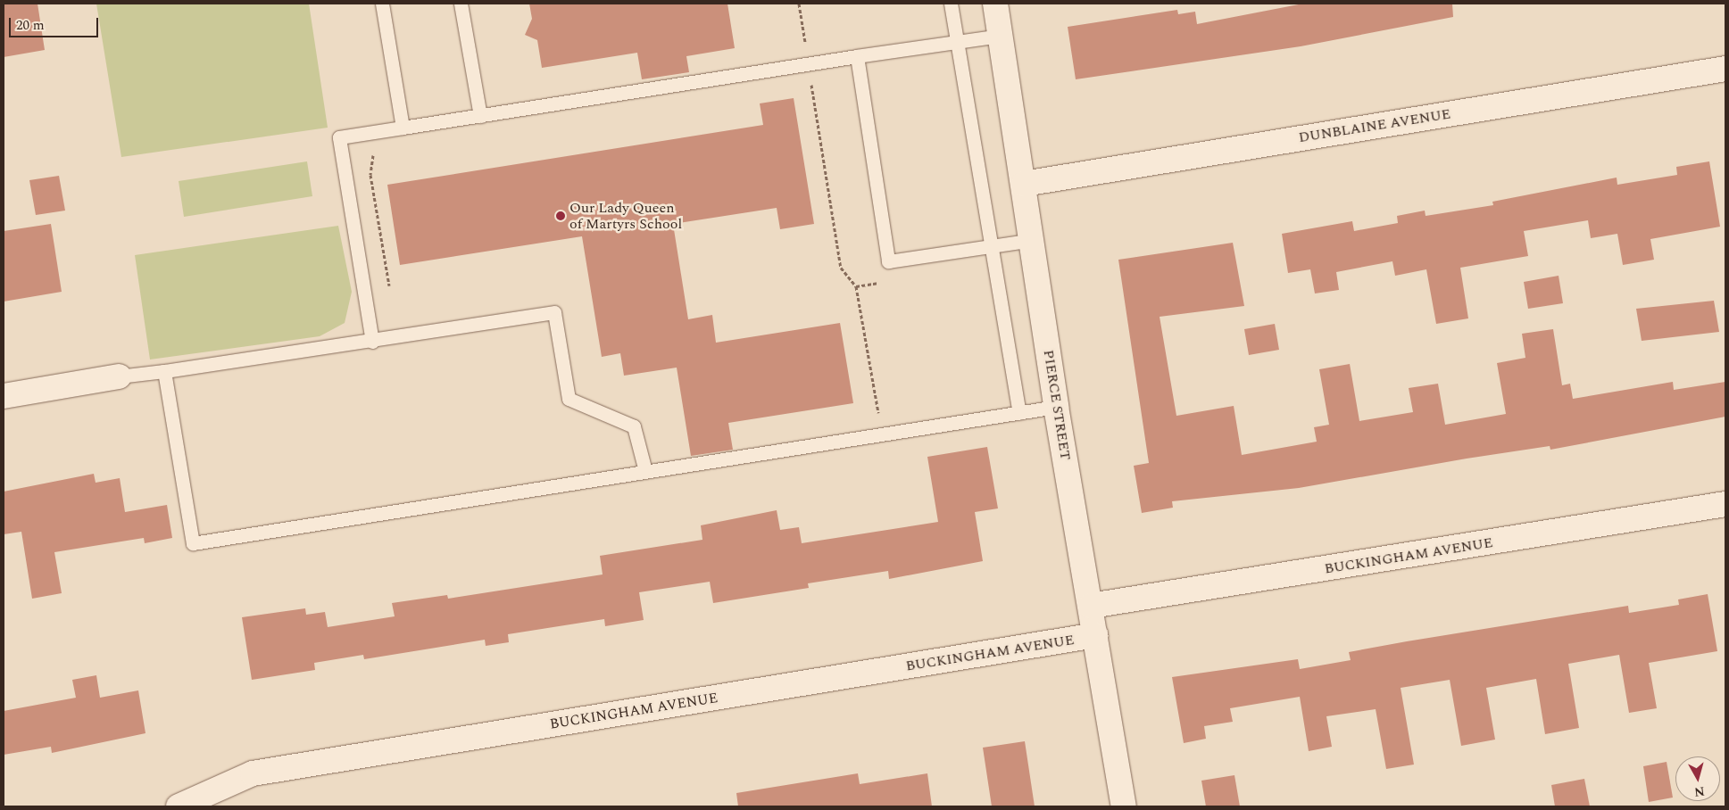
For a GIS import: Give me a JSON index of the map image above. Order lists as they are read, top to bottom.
{
  "streets": {
    "street": ["DUNBLAINE AVENUE", "PIERCE STREET", "BUCKINGHAM AVENUE"]
  },
  "crossings": [
    ["DUNBLAINE AVENUE", "PIERCE STREET"],
    ["PIERCE STREET", "BUCKINGHAM AVENUE"]
  ],
  "places": ["Our Lady Queen of Martyrs School"],
  "scale_bar": "20 m",
  "north": "bottom"
}
